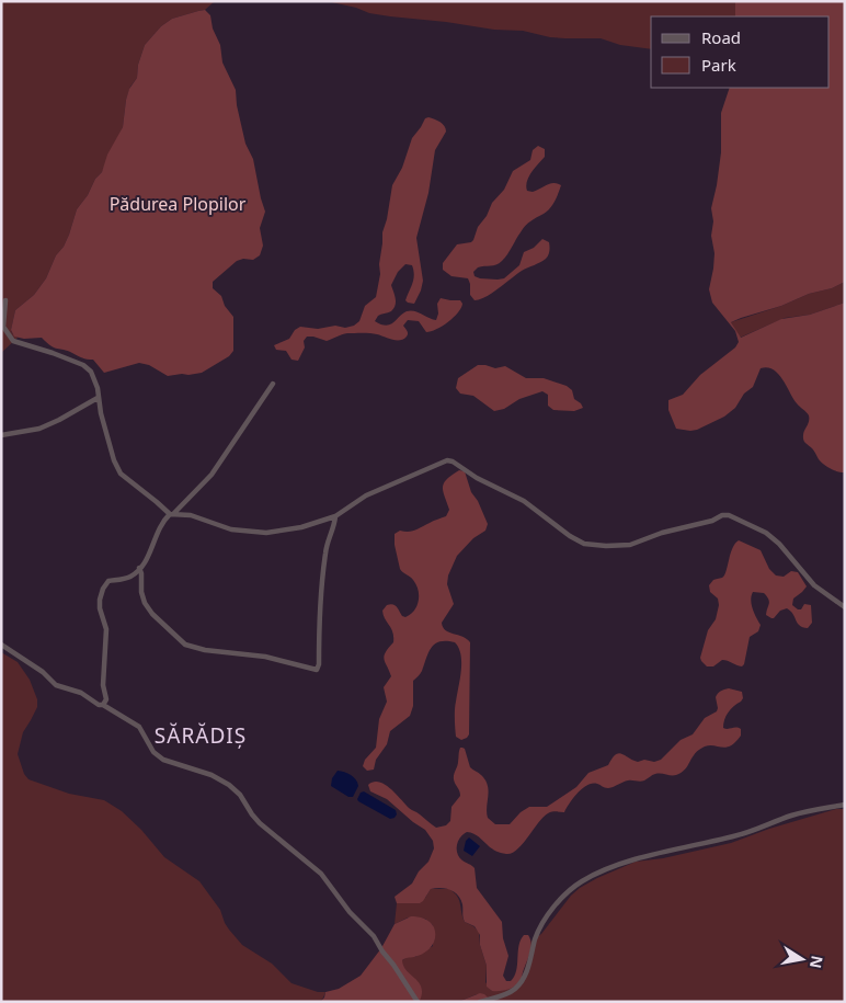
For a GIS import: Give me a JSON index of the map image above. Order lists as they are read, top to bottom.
{
  "districts": ["SĂRĂDIȘ"],
  "parks": ["Pădurea Plopilor"],
  "legend": ["Road", "Park"],
  "north": "right"
}
